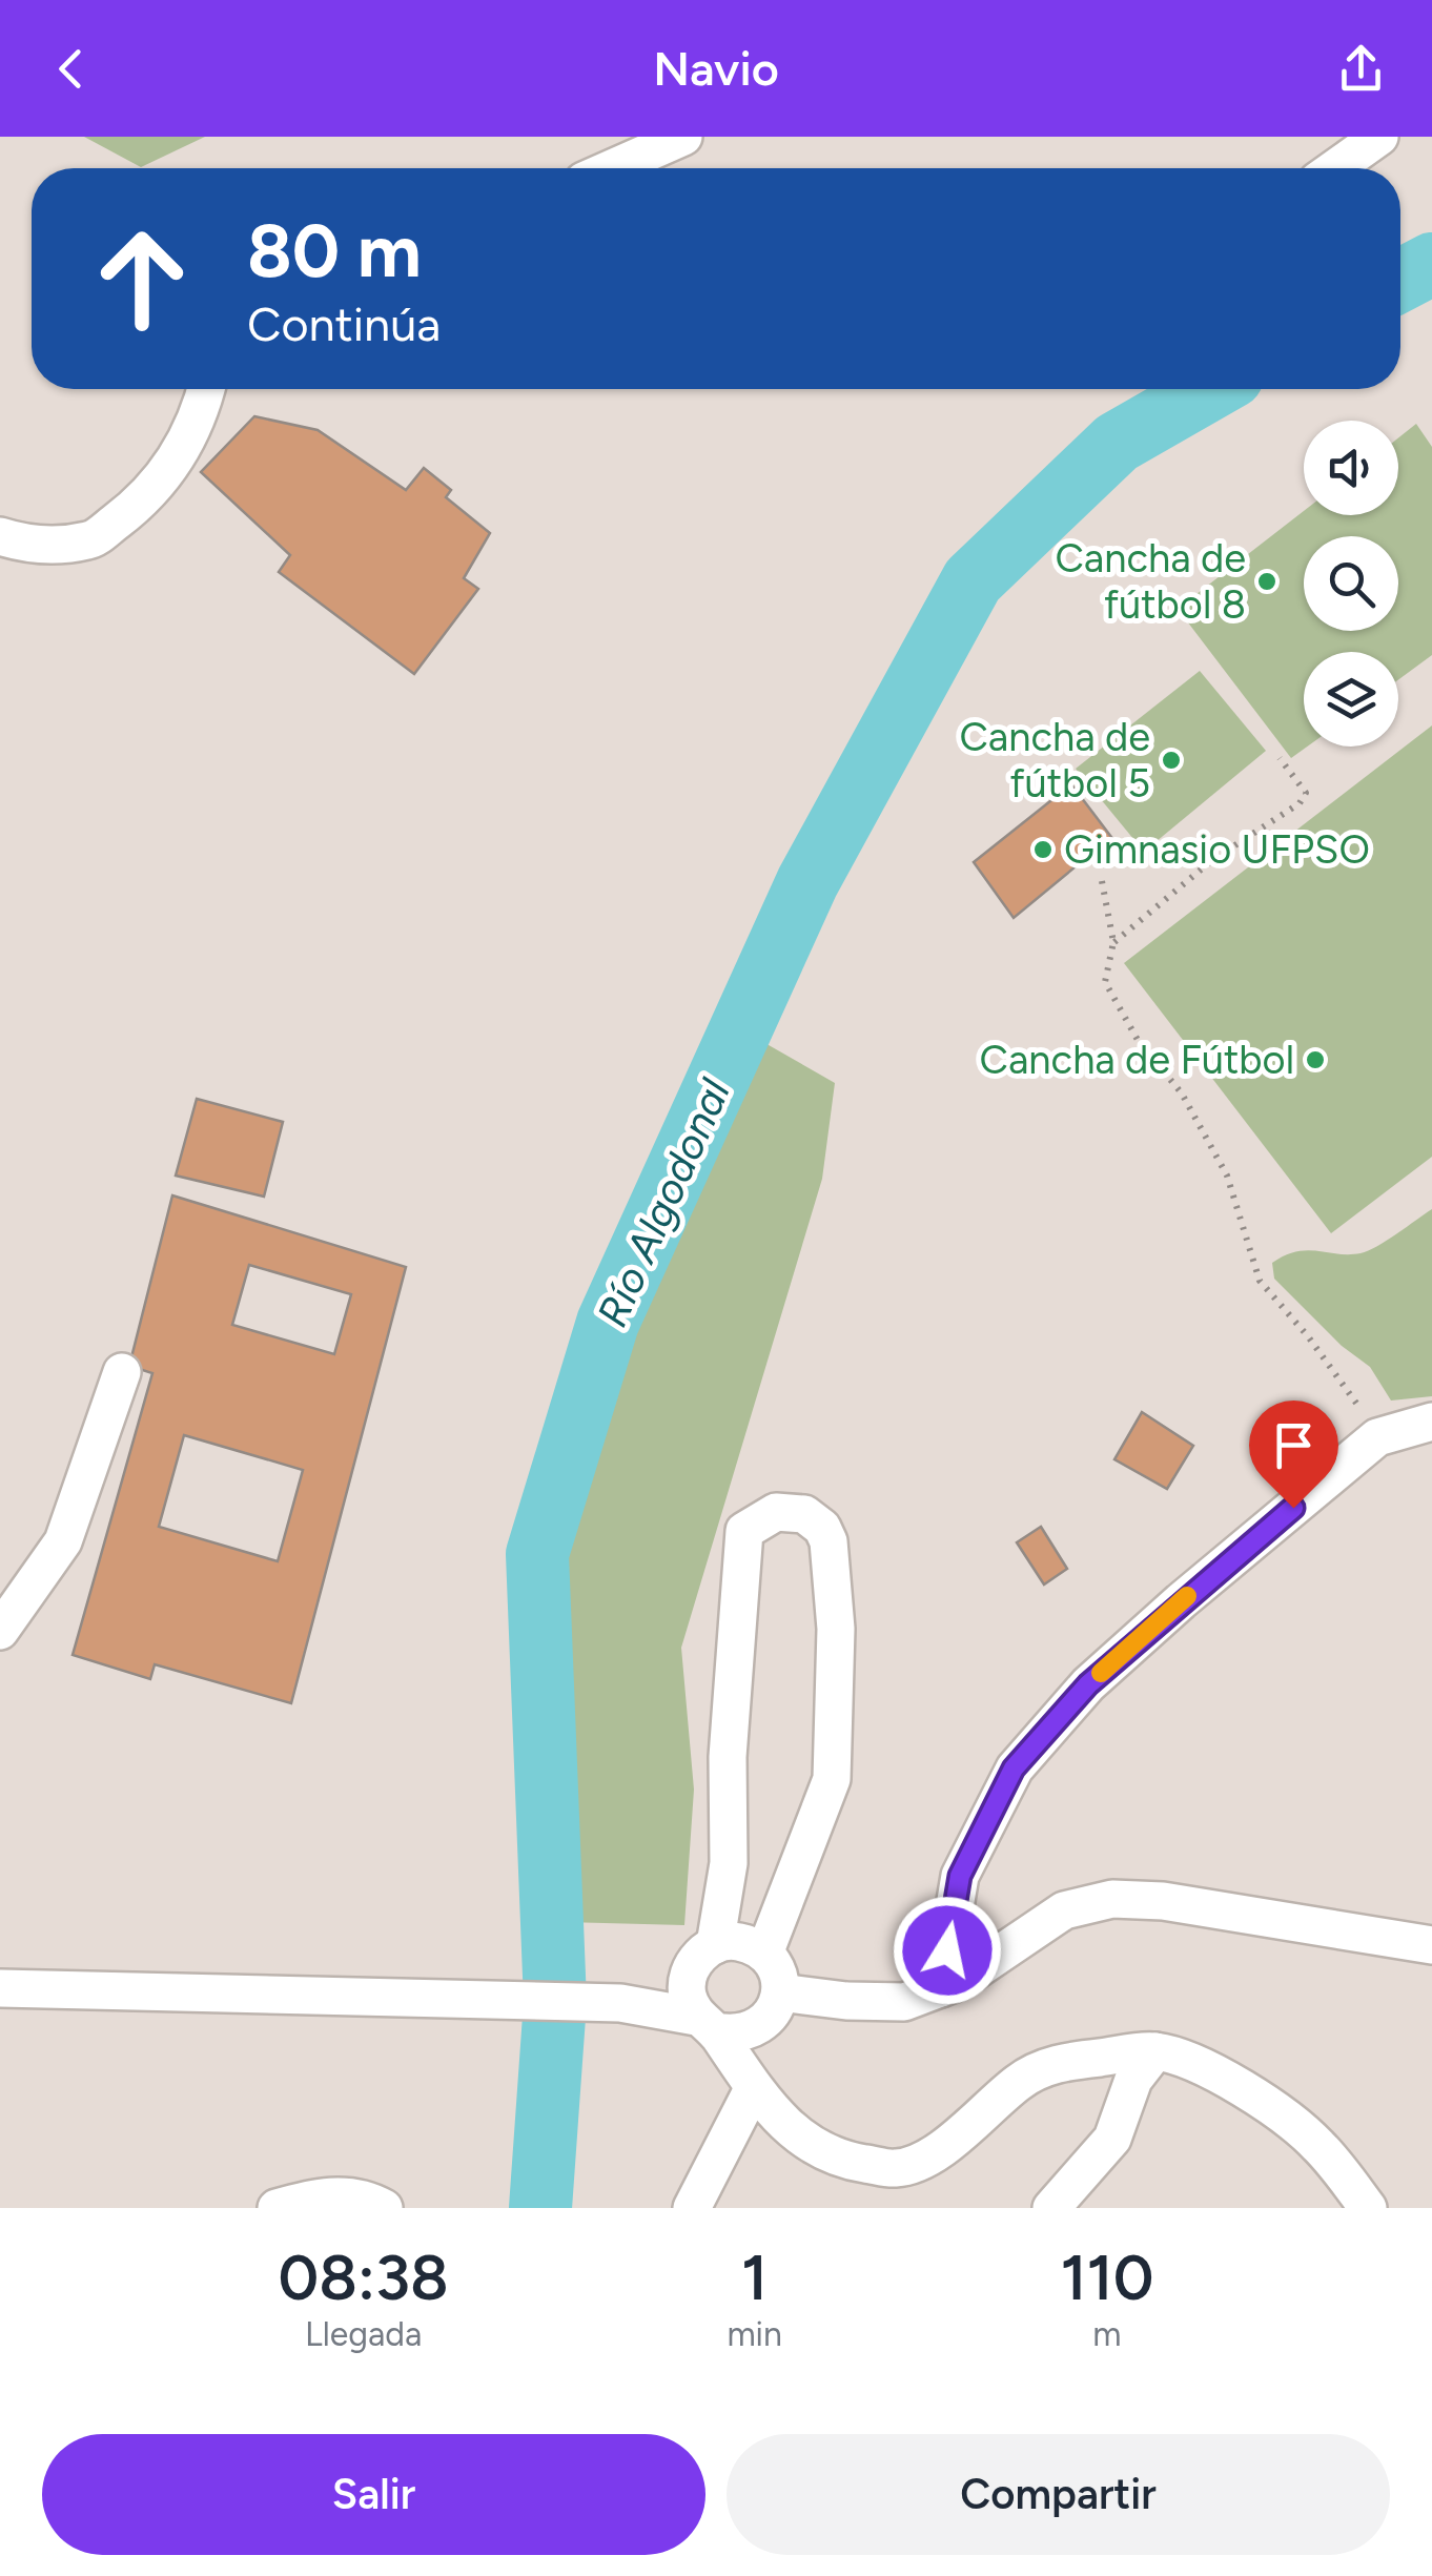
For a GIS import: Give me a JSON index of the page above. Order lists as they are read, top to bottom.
{
  "water": ["Río Algodonal"],
  "places": [
    "Cancha de fútbol 8",
    "Cancha de fútbol 5",
    "Gimnasio UFPSO",
    "Cancha de Fútbol"
  ],
  "page": {
    "header": "Navio",
    "turn": ["80 m", "Continúa"],
    "eta": [
      "08:38",
      "Llegada",
      "1",
      "min",
      "110",
      "m"
    ],
    "buttons": ["Salir", "Compartir"]
  }
}
